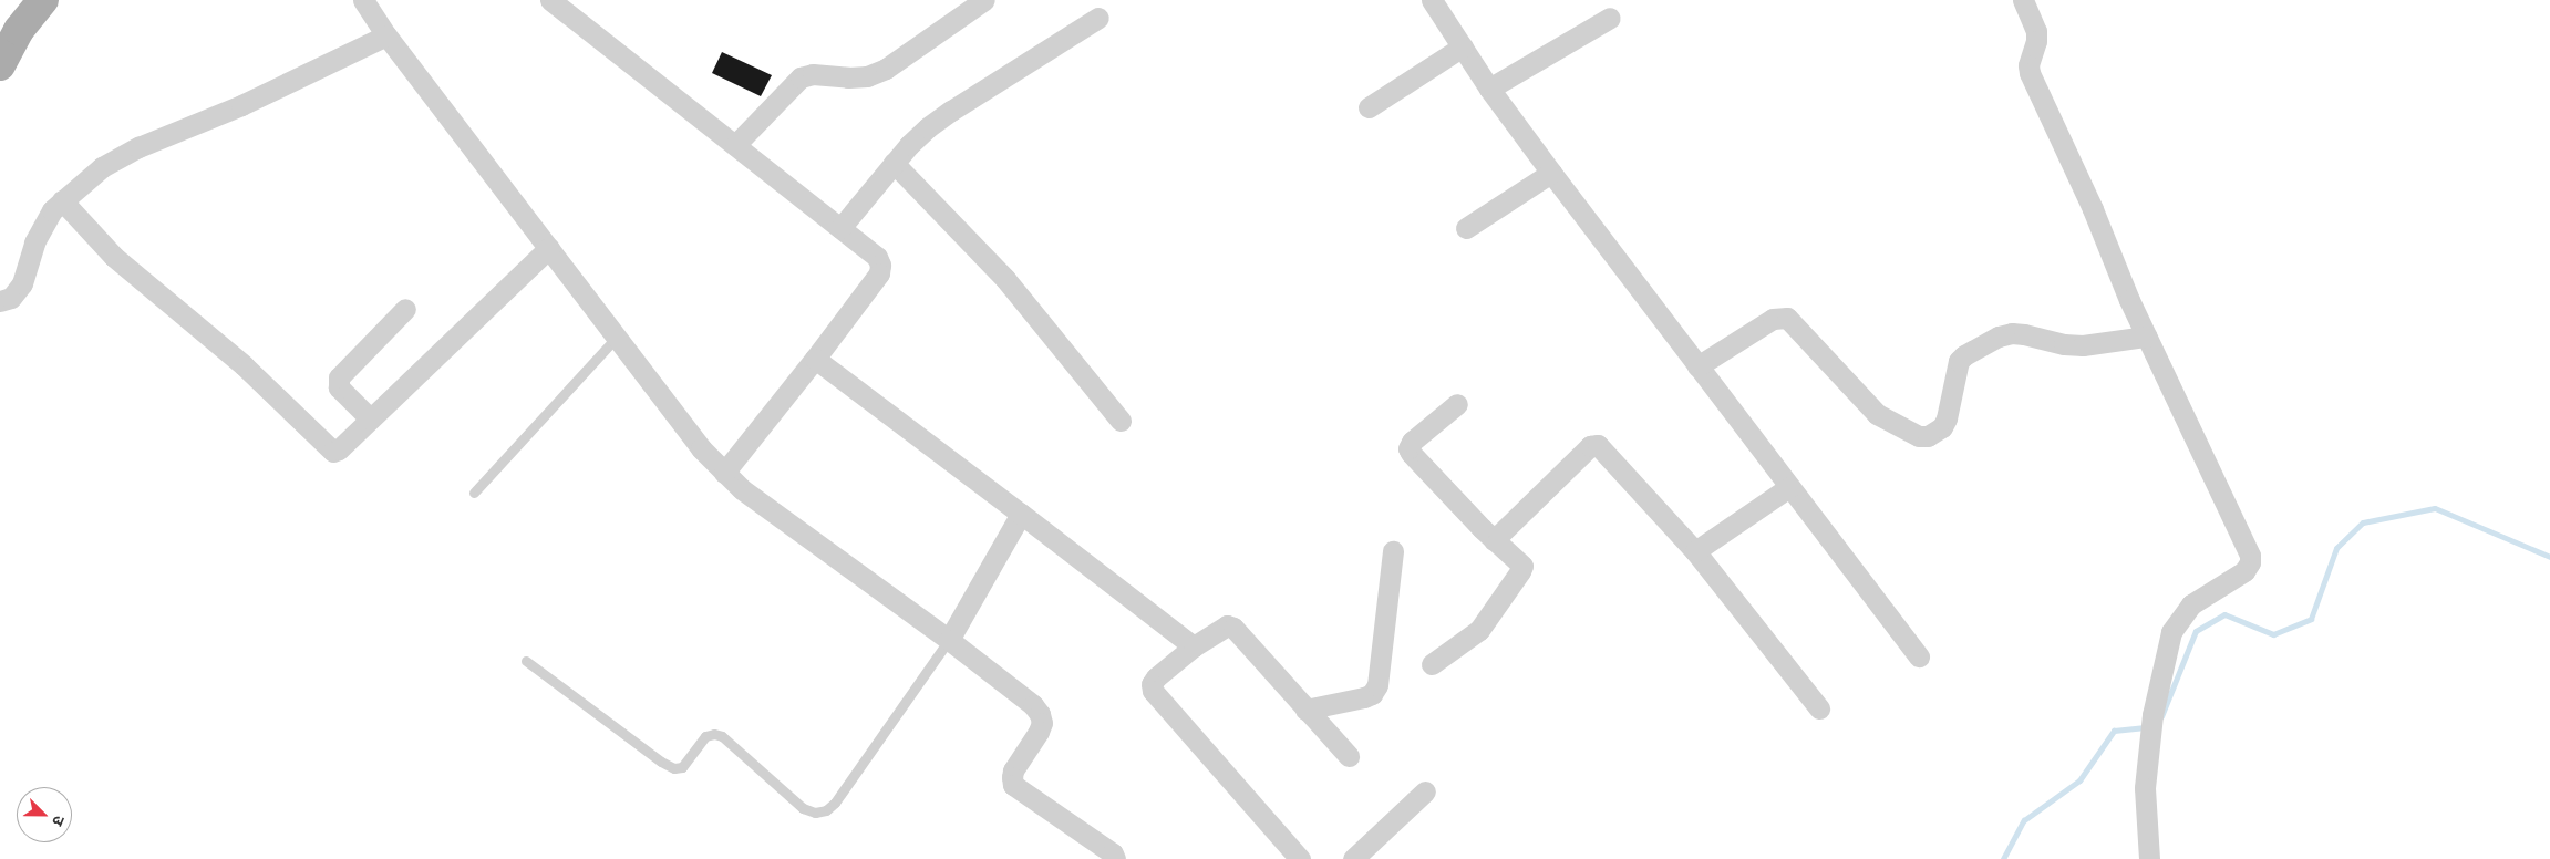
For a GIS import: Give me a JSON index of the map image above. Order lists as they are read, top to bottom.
{
  "north": "bottom right"
}
